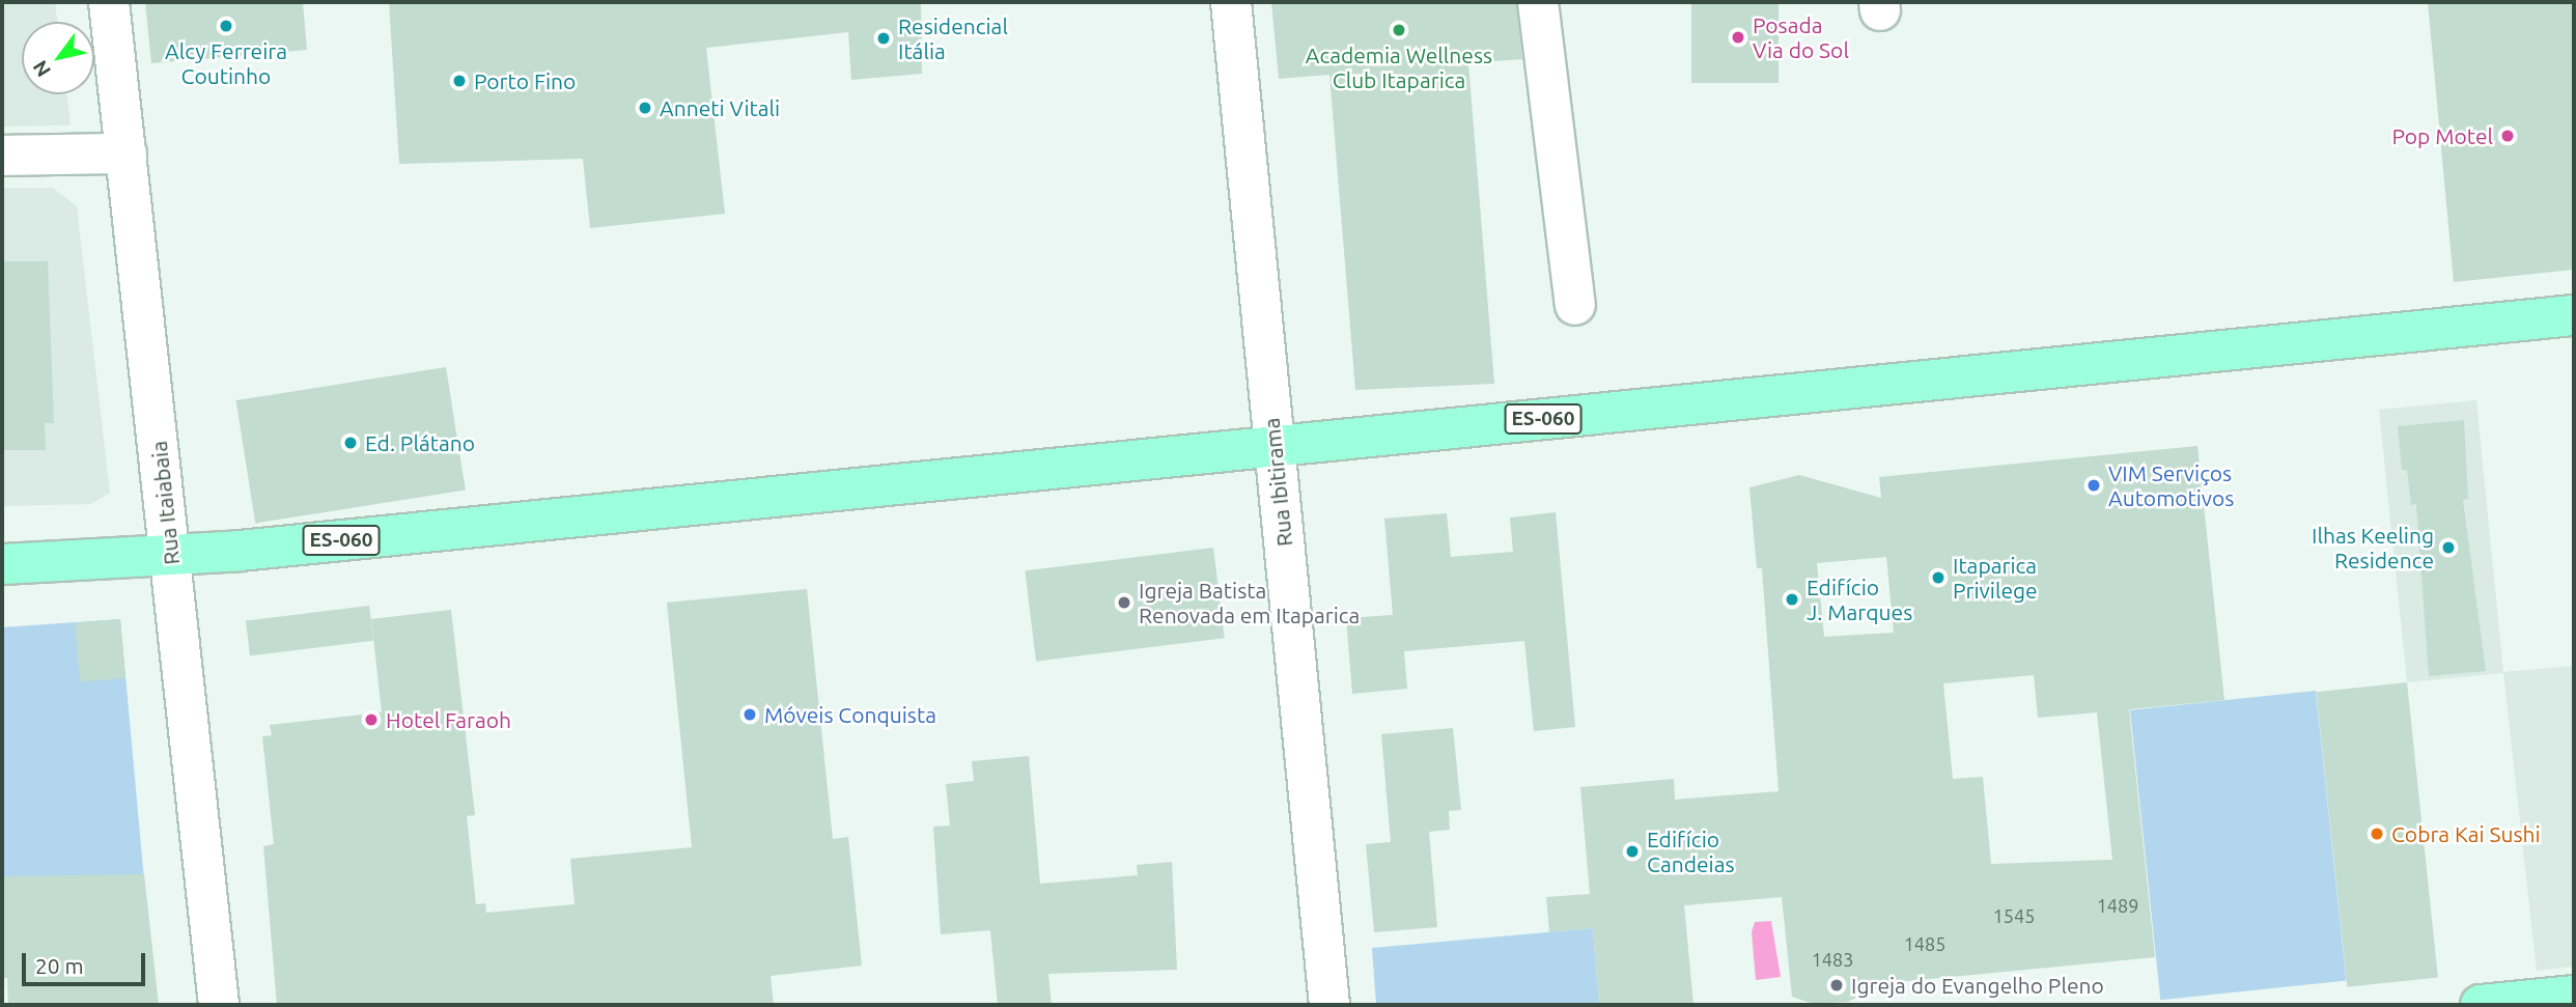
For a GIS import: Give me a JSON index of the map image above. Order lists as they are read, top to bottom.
{
  "streets": {
    "main road": ["ES-060"],
    "street": ["Rua Ibitirama", "Rua Itaiabaia"]
  },
  "crossings": [
    ["ES-060", "Rua Ibitirama"],
    ["ES-060", "Rua Itaiabaia"]
  ],
  "places": [
    "Alcy Ferreira Coutinho",
    "Academia Wellness Club Itaparica",
    "Posada Via do Sol",
    "Residencial Itália",
    "Porto Fino",
    "Anneti Vitali",
    "Pop Motel",
    "Ed. Plátano",
    "VIM Serviços Automotivos",
    "Ilhas Keeling Residence",
    "Itaparica Privilege",
    "Edifício J. Marques",
    "Igreja Batista Renovada em Itaparica",
    "Móveis Conquista",
    "Hotel Faraoh",
    "Cobra Kai Sushi",
    "Edifício Candeias",
    "Igreja do Evangelho Pleno"
  ],
  "house_numbers": [
    "1489",
    "1545",
    "1485",
    "1483"
  ],
  "scale_bar": "20 m",
  "north": "bottom left"
}
